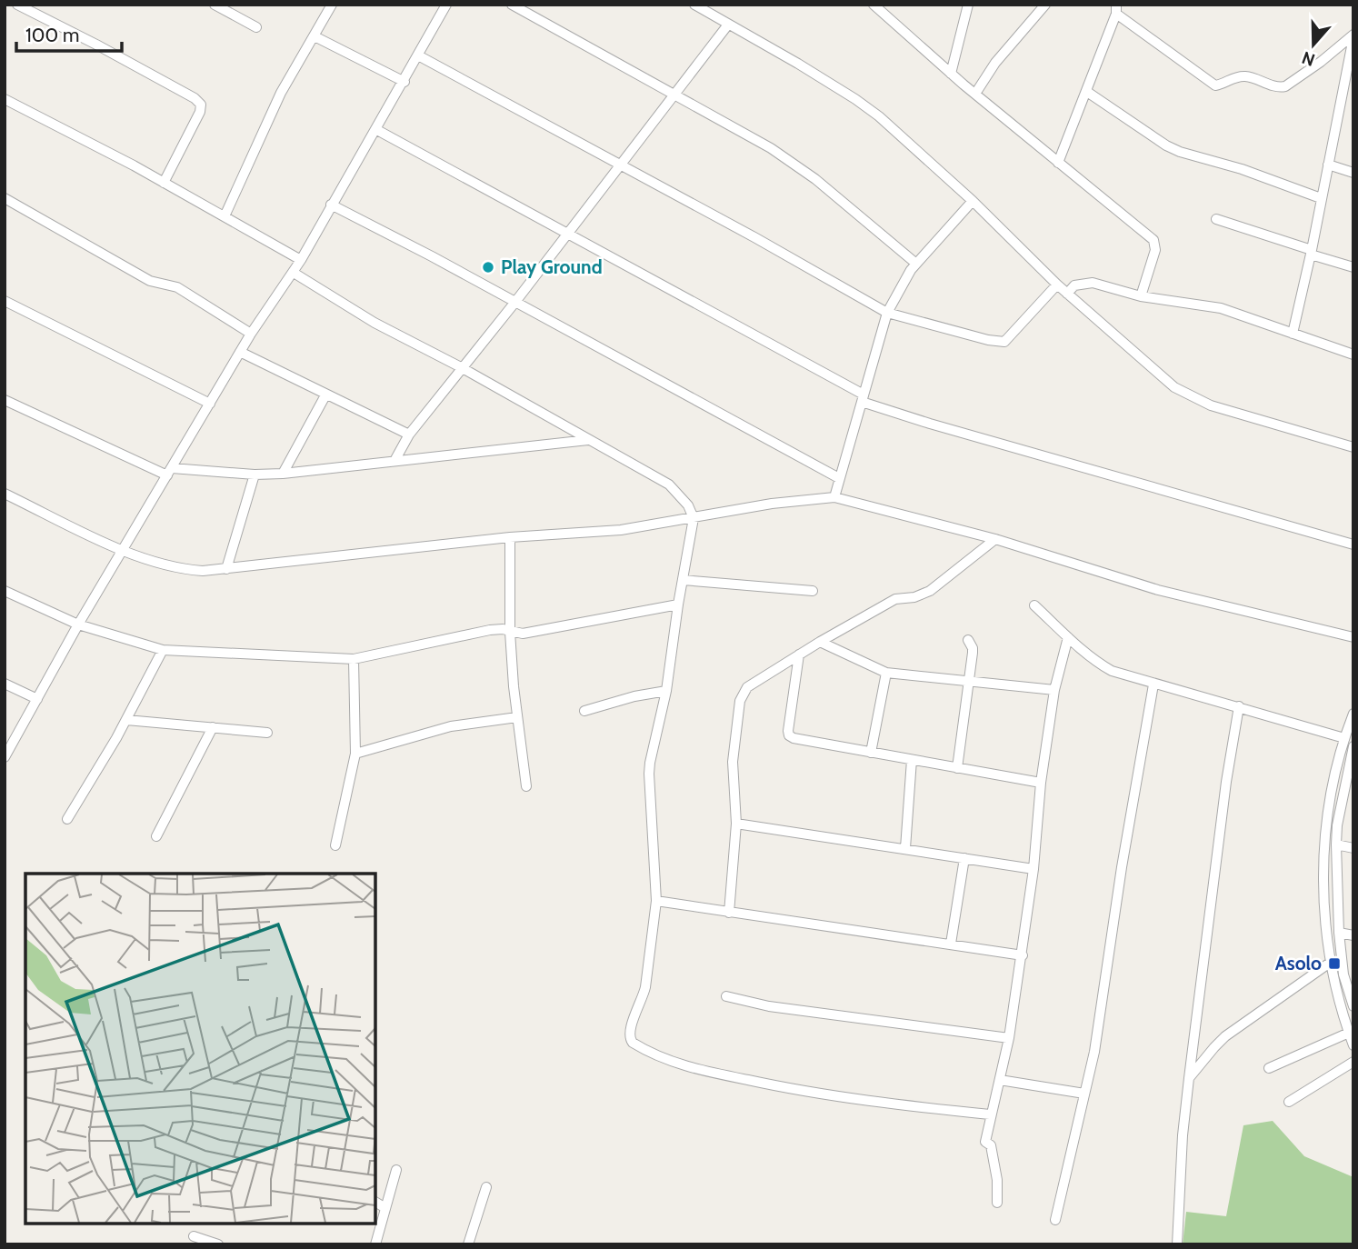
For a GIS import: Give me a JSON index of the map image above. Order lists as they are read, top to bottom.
{
  "places": {
    "other": ["Play Ground"],
    "transit": ["Asolo"]
  },
  "scale_bar": "100 m",
  "north": "bottom"
}
